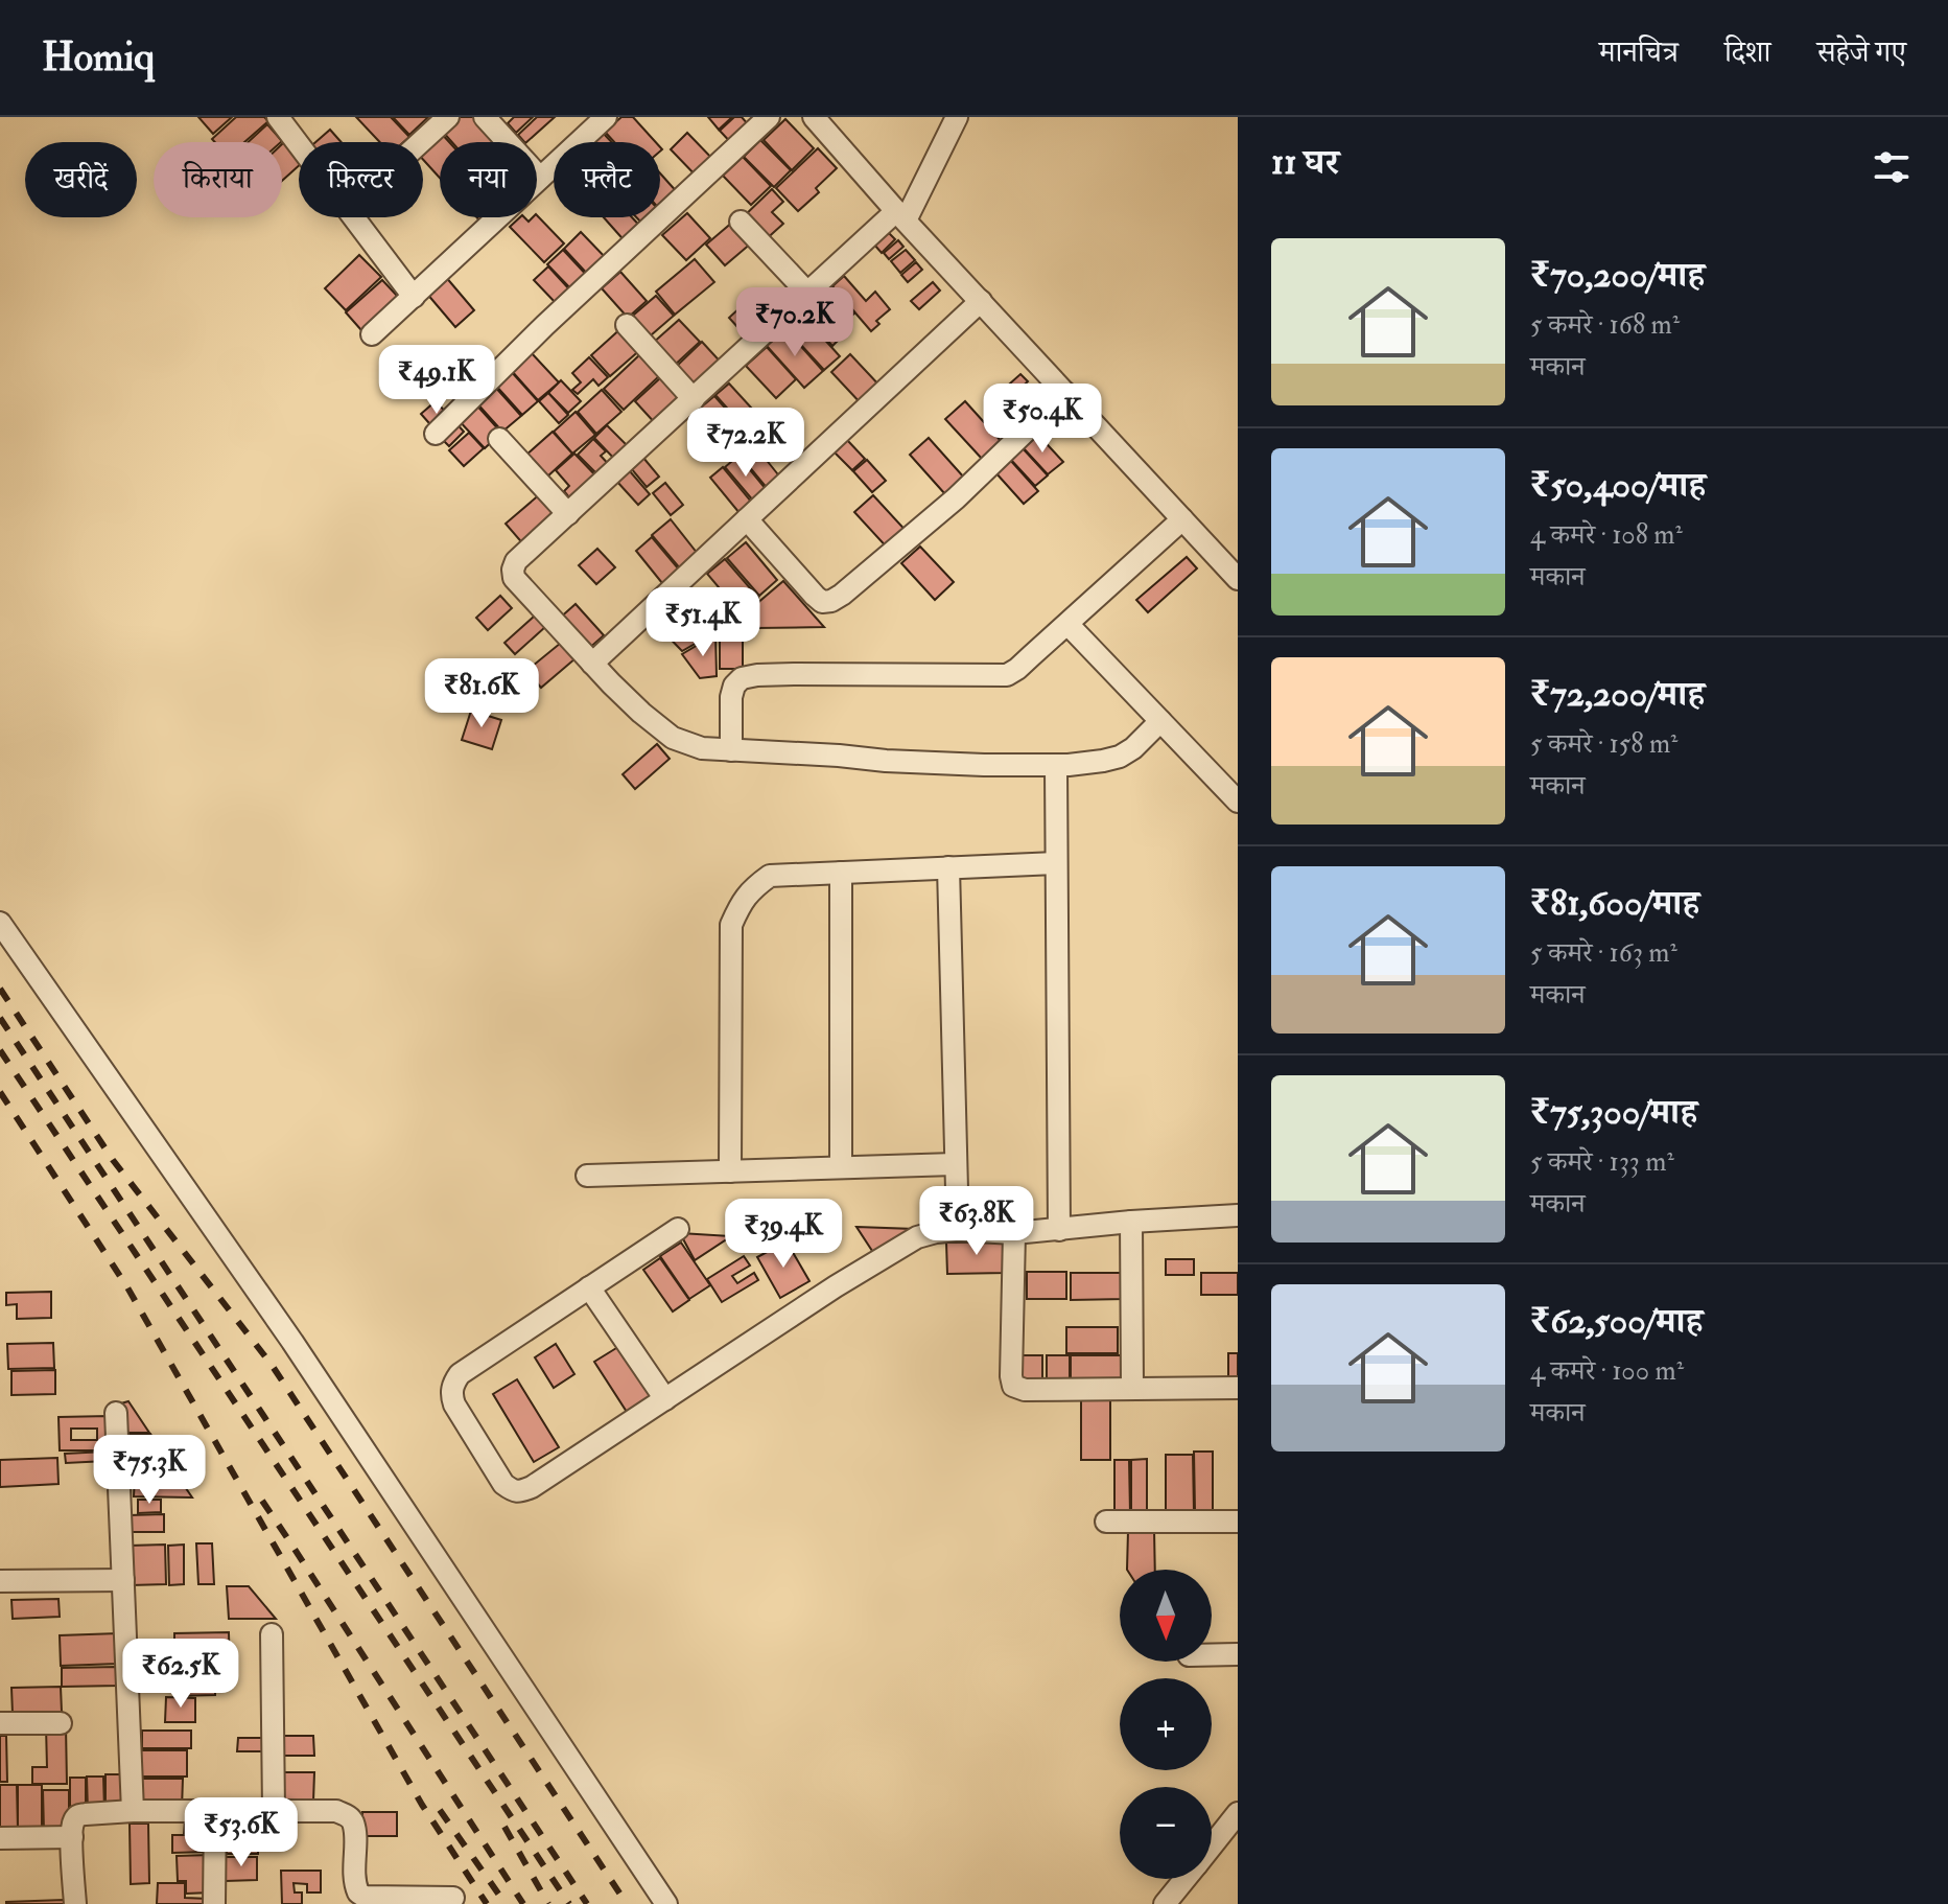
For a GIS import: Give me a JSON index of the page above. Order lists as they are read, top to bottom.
{
  "north": "bottom",
  "page": {
    "header": "Homiq",
    "nav": ["मानचित्र", "दिशा", "सहेजे गए"],
    "heading": "11 घर",
    "chip": [
      "खरीदें",
      "किराया",
      "फ़िल्टर",
      "नया",
      "फ़्लैट"
    ],
    "list": [
      {
        "name": "₹70,200/माह",
        "note": "5 कमरे · 168 m² · मकान"
      },
      {
        "name": "₹50,400/माह",
        "note": "4 कमरे · 108 m² · मकान"
      },
      {
        "name": "₹72,200/माह",
        "note": "5 कमरे · 158 m² · मकान"
      },
      {
        "name": "₹81,600/माह",
        "note": "5 कमरे · 163 m² · मकान"
      },
      {
        "name": "₹75,300/माह",
        "note": "5 कमरे · 133 m² · मकान"
      },
      {
        "name": "₹62,500/माह",
        "note": "4 कमरे · 100 m² · मकान"
      }
    ],
    "price": [
      "₹70.2K",
      "₹49.1K",
      "₹50.4K",
      "₹72.2K",
      "₹51.4K",
      "₹81.6K",
      "₹63.8K",
      "₹39.4K",
      "₹75.3K",
      "₹62.5K",
      "₹53.6K"
    ],
    "map_buttons": ["+", "−"]
  }
}
